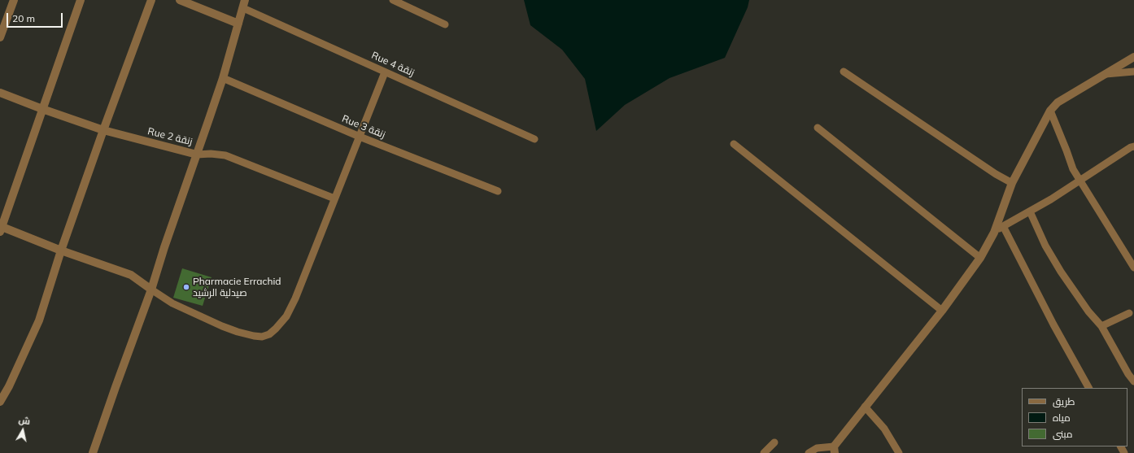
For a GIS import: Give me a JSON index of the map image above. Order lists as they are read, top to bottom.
{
  "streets": {
    "street": ["Rue 2 زنقة"],
    "lane": ["Rue 4 زنقة", "Rue 3 زنقة"]
  },
  "places": ["Pharmacie Errachid صيدلية الرشيد"],
  "legend": ["طريق", "مياه", "مبنى"],
  "scale_bar": "20 m",
  "north": "top"
}
